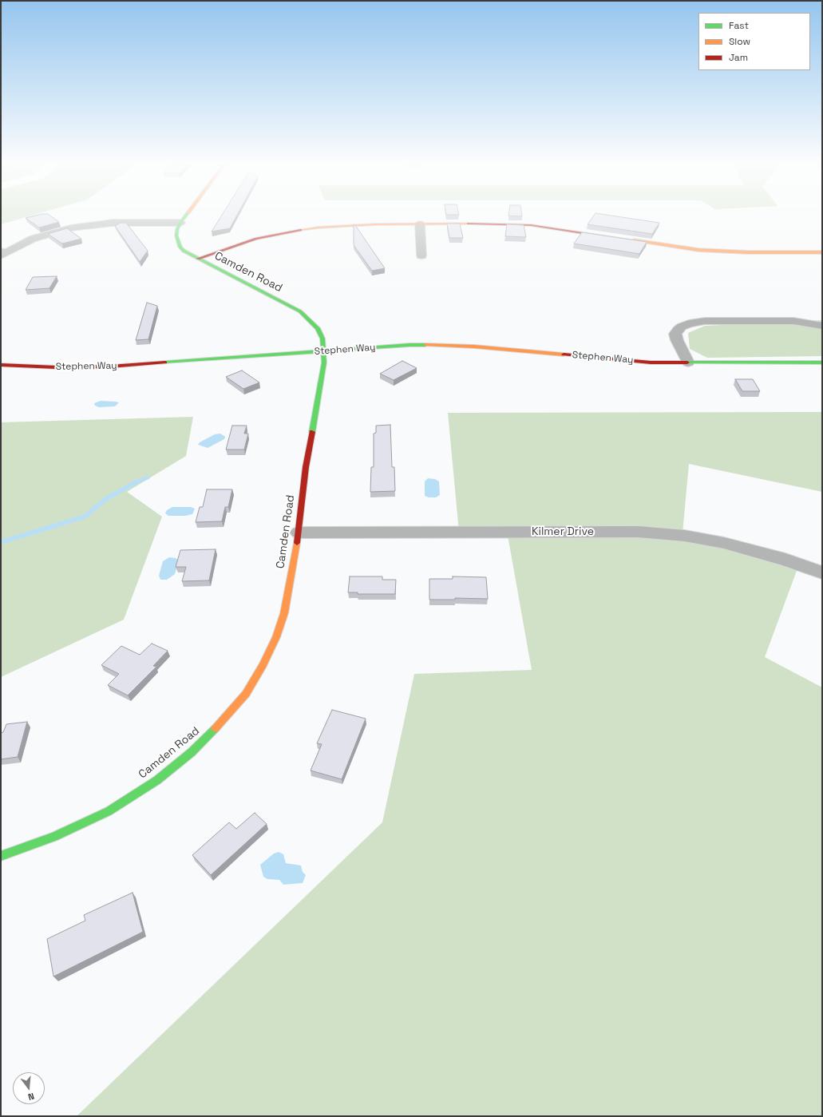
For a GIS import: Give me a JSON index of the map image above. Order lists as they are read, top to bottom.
{
  "streets": {
    "street": ["Camden Road", "Stephen Way", "Kilmer Drive"]
  },
  "crossings": [
    ["Camden Road", "Stephen Way"],
    ["Camden Road", "Kilmer Drive"]
  ],
  "legend": ["Fast", "Slow", "Jam"],
  "north": "bottom"
}
